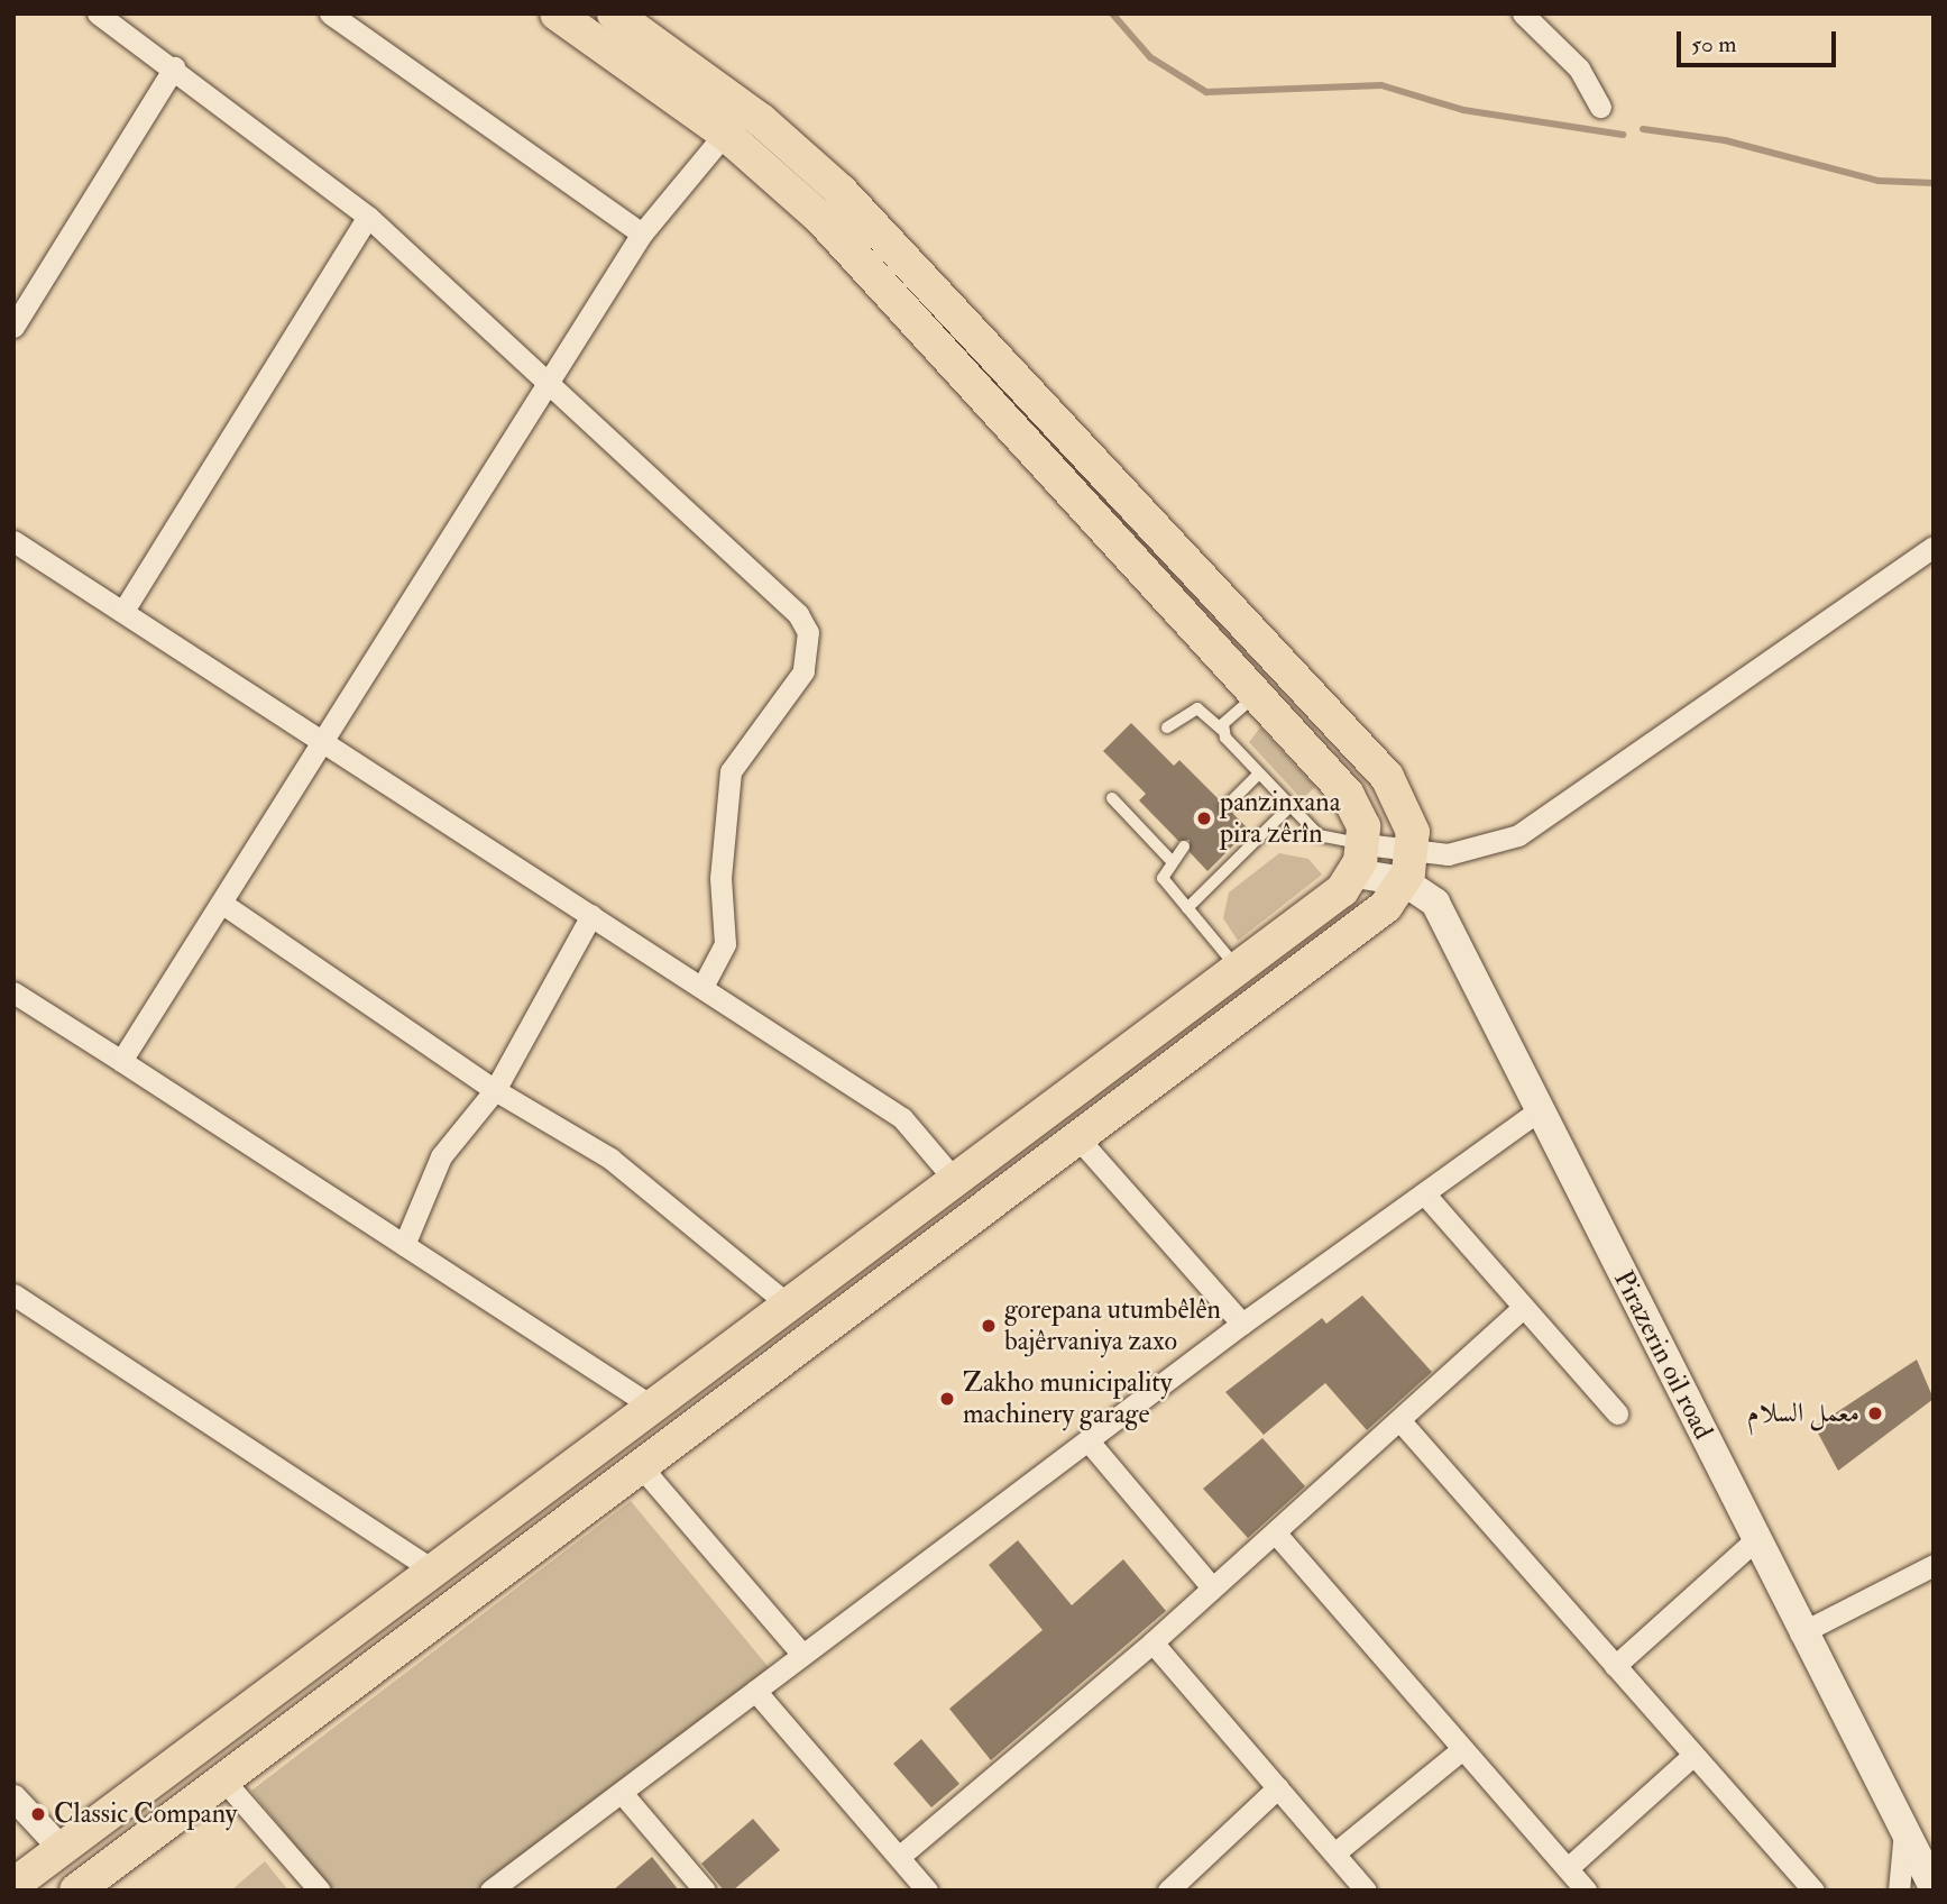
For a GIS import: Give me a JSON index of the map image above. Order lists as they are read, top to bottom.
{
  "streets": {
    "main road": ["Pirazerin oil road"]
  },
  "places": [
    "panzinxana pira zêrîn",
    "gorepana utumbêlên bajêrvaniya zaxo",
    "Zakho municipality machinery garage",
    "معمل السلام",
    "Classic Company"
  ],
  "scale_bar": "50 m"
}
